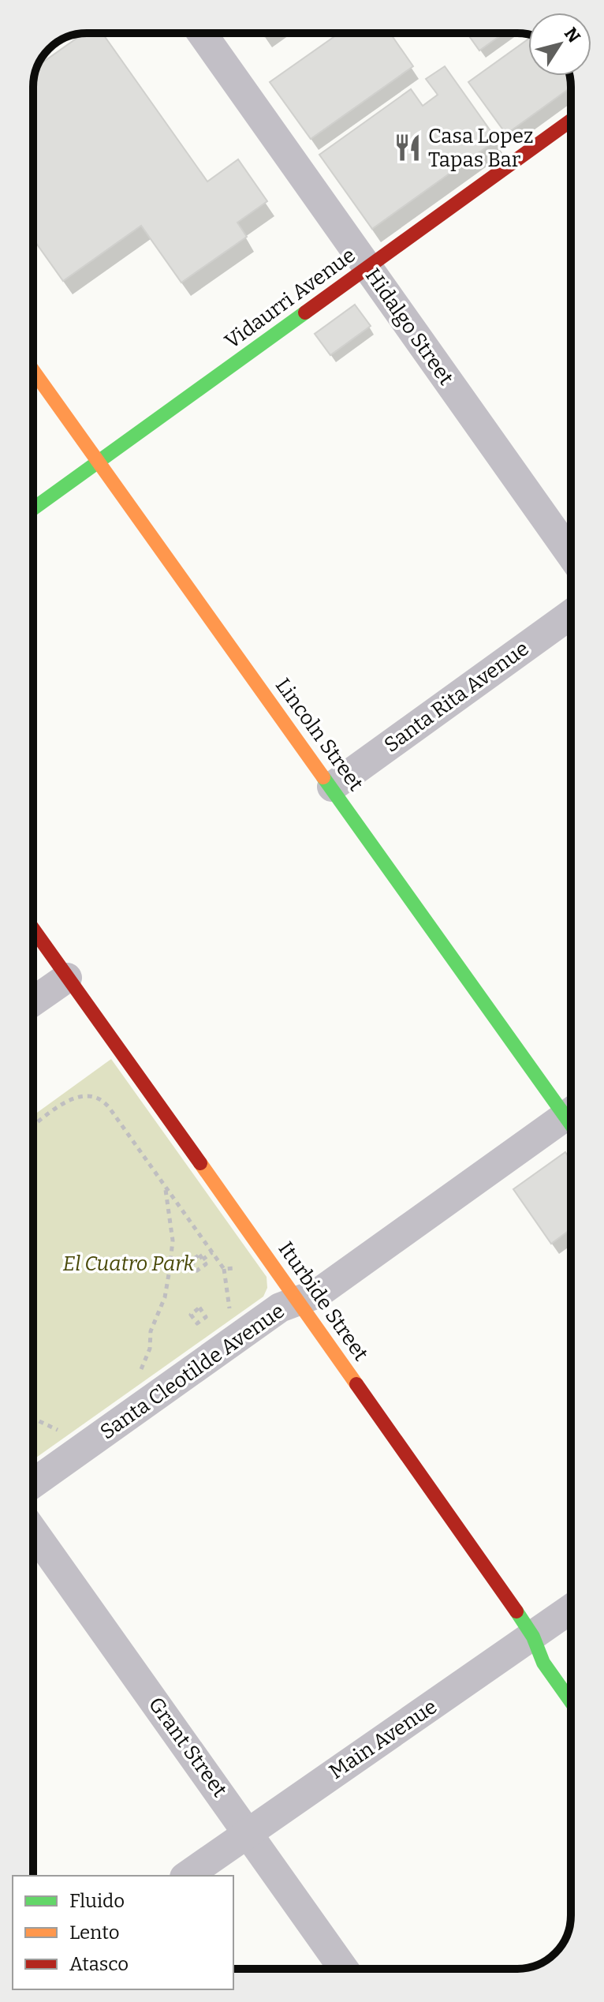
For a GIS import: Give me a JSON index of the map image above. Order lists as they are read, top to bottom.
{
  "streets": {
    "street": [
      "Vidaurri Avenue",
      "Hidalgo Street",
      "Santa Rita Avenue",
      "Lincoln Street",
      "Iturbide Street",
      "Santa Cleotilde Avenue",
      "Main Avenue",
      "Grant Street"
    ]
  },
  "crossings": [
    ["Vidaurri Avenue", "Hidalgo Street"],
    ["Vidaurri Avenue", "Lincoln Street"],
    ["Santa Rita Avenue", "Lincoln Street"],
    ["Iturbide Street", "Santa Cleotilde Avenue"],
    ["Iturbide Street", "Main Avenue"],
    ["Main Avenue", "Grant Street"]
  ],
  "parks": ["El Cuatro Park"],
  "places": {
    "restaurant": ["Casa Lopez Tapas Bar"]
  },
  "legend": ["Fluido", "Lento", "Atasco"],
  "north": "top right"
}
